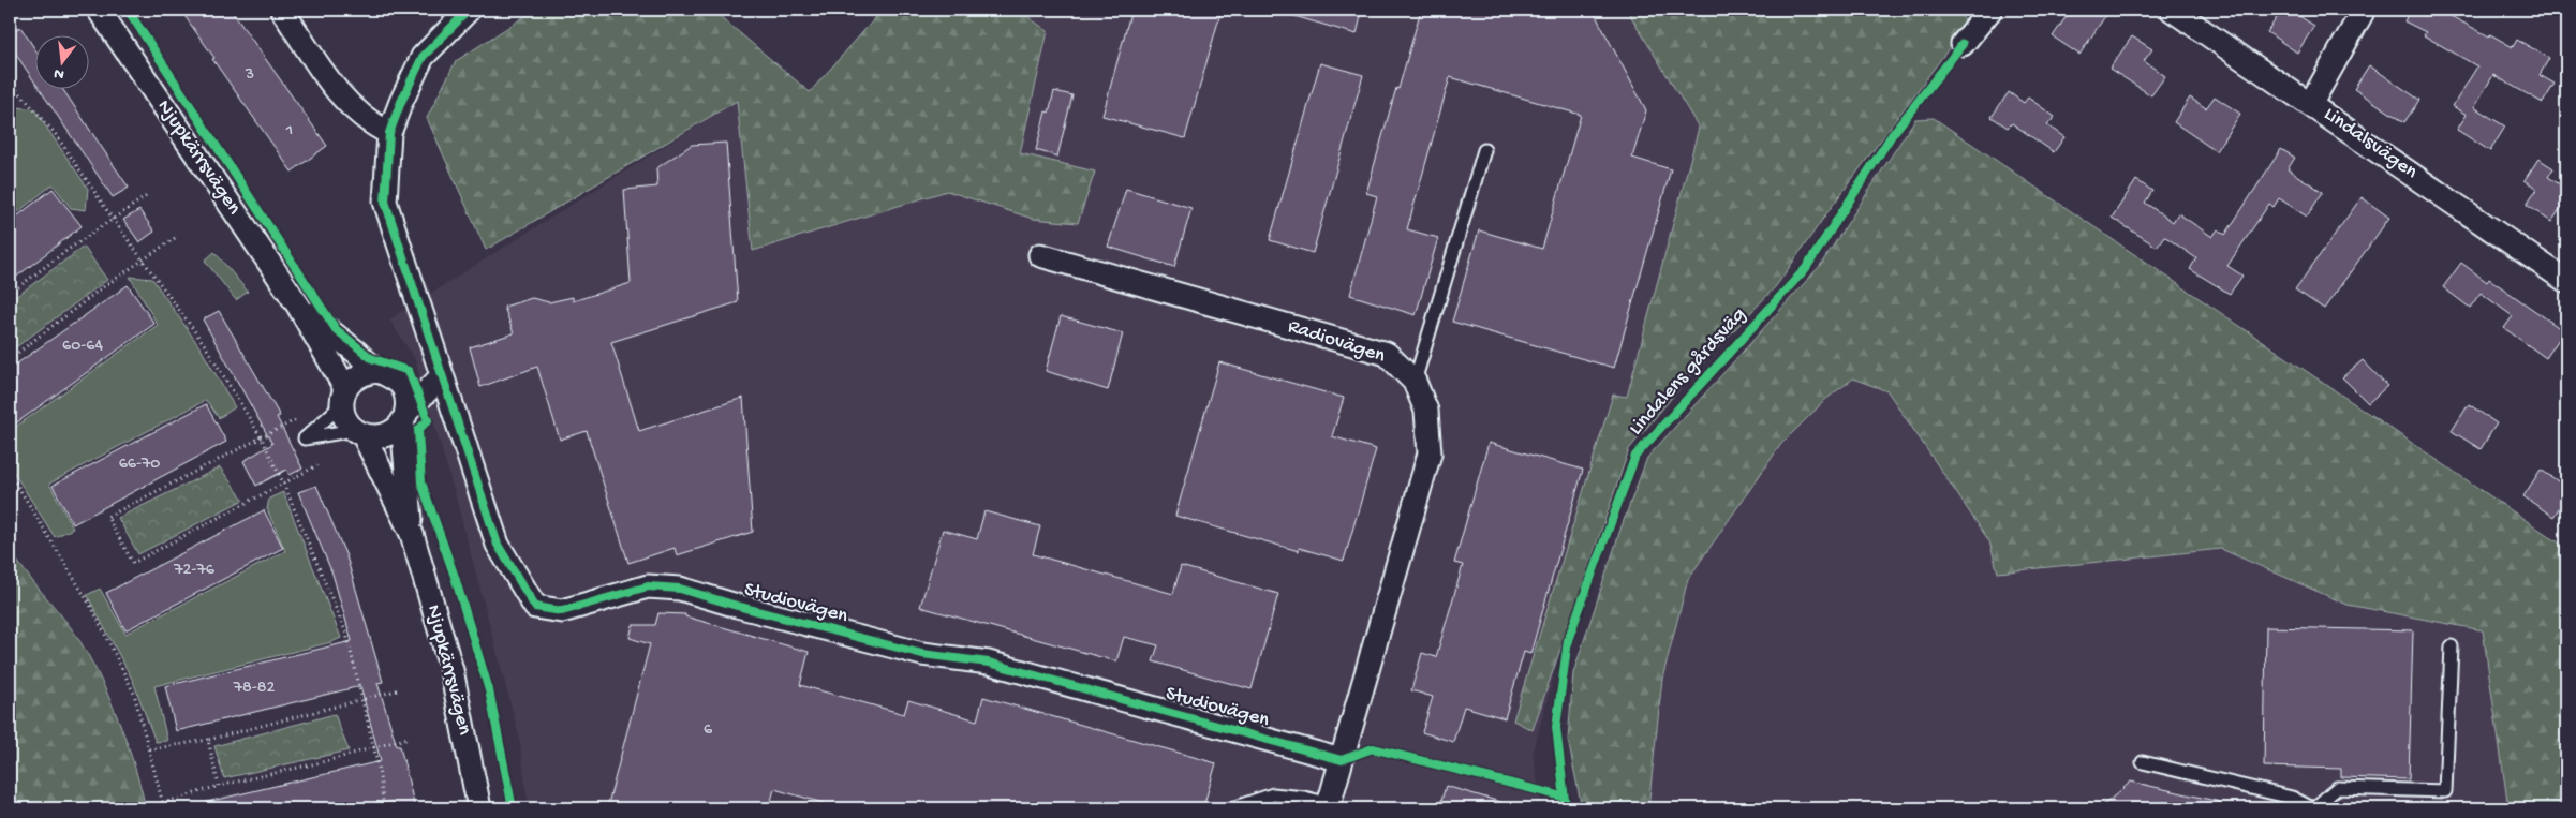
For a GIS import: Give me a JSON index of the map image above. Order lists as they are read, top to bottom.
{
  "streets": {
    "street": [
      "Lindalsvägen",
      "Njupkärrsvägen",
      "Radiovägen",
      "Studiovägen"
    ],
    "cycle path": ["Lindalens gårdsväg"]
  },
  "crossings": [
    ["Radiovägen", "Studiovägen"]
  ],
  "house_numbers": [
    "3",
    "1",
    "60-64",
    "66-70",
    "72-76",
    "78-82",
    "6"
  ],
  "north": "bottom"
}
